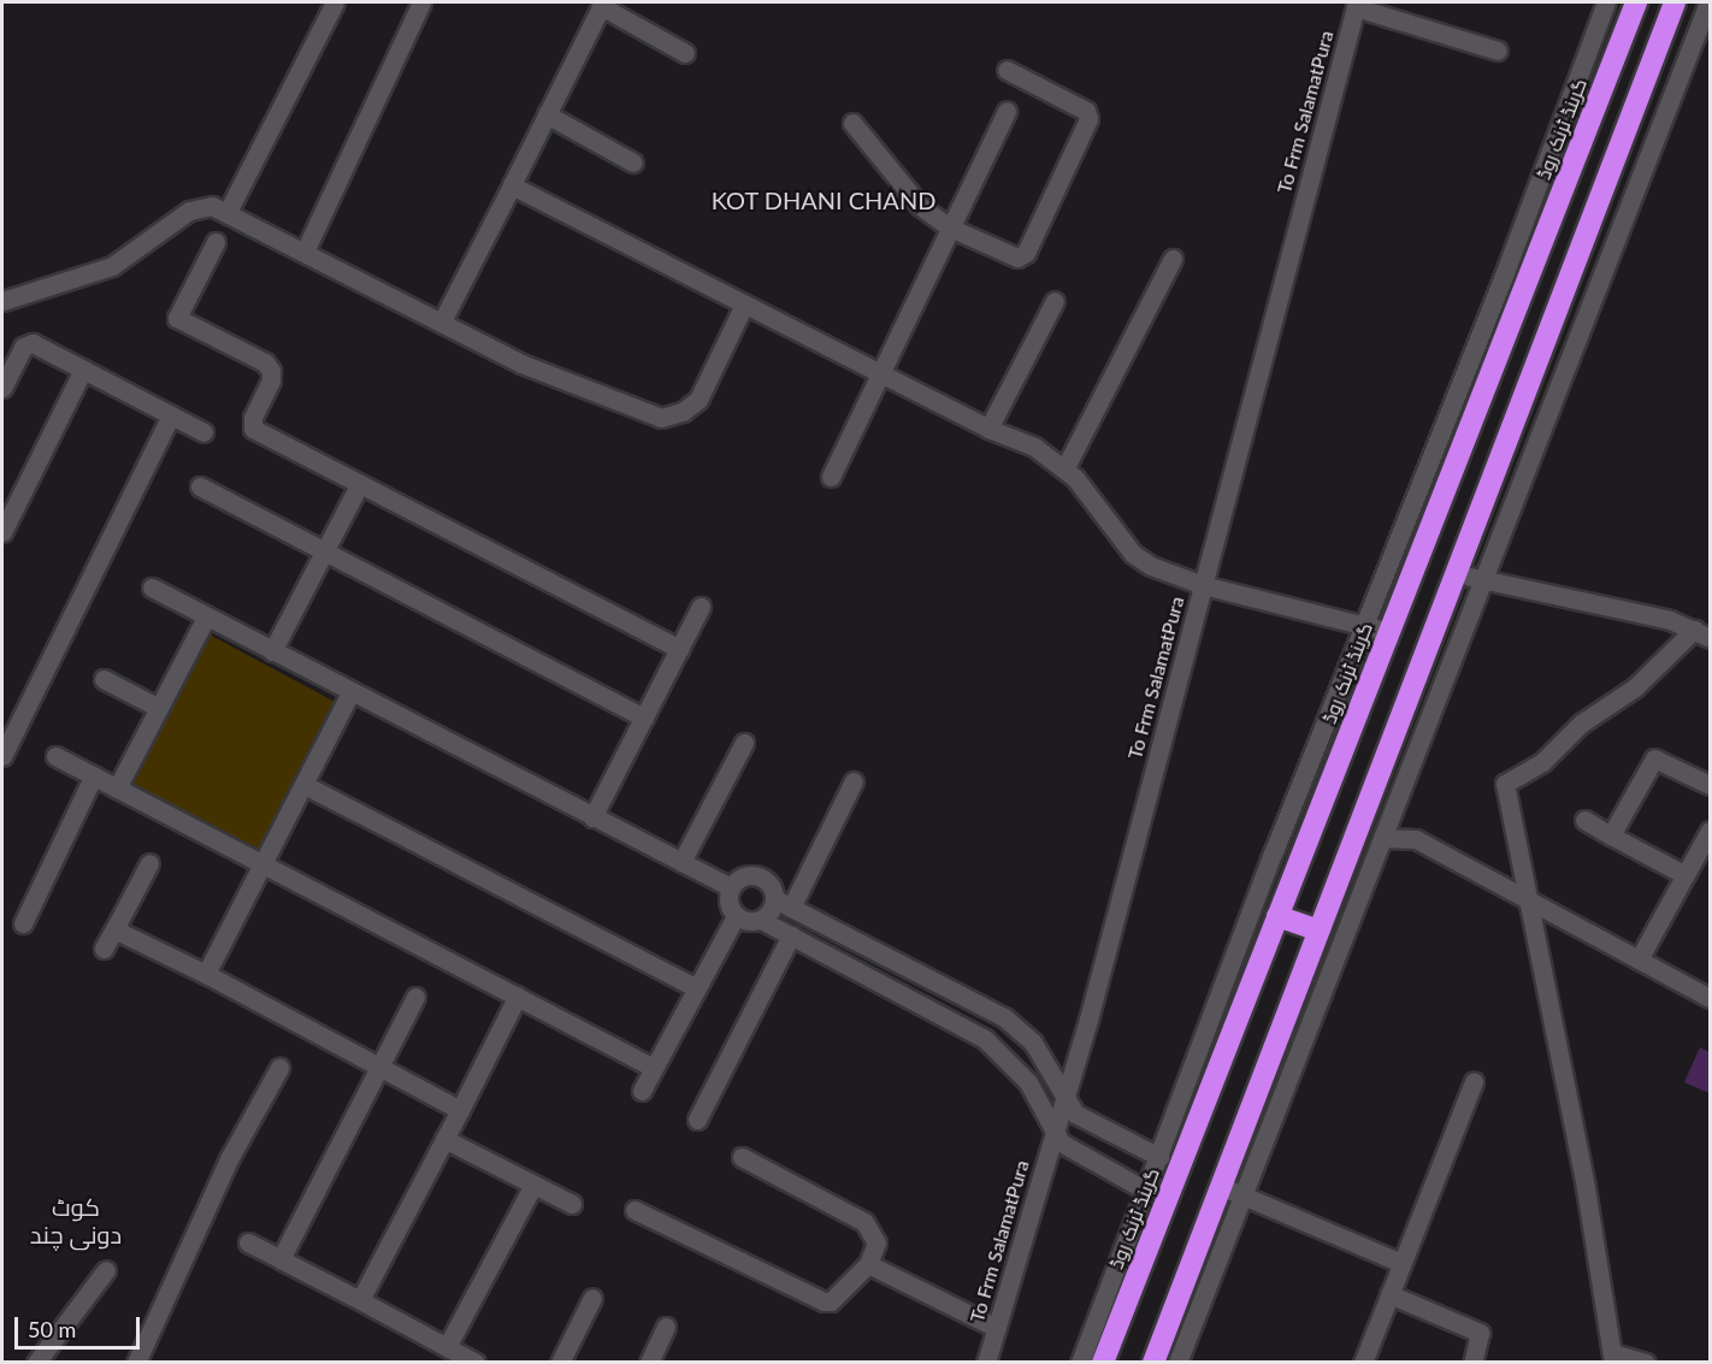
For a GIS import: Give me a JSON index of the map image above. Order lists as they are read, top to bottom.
{
  "streets": {
    "highway": ["گرینڈ ٹرنک روڈ"],
    "street": ["To Frm SalamatPura"]
  },
  "districts": ["KOT DHANI CHAND", "کوٹ دونی چند"],
  "scale_bar": "50 m"
}
